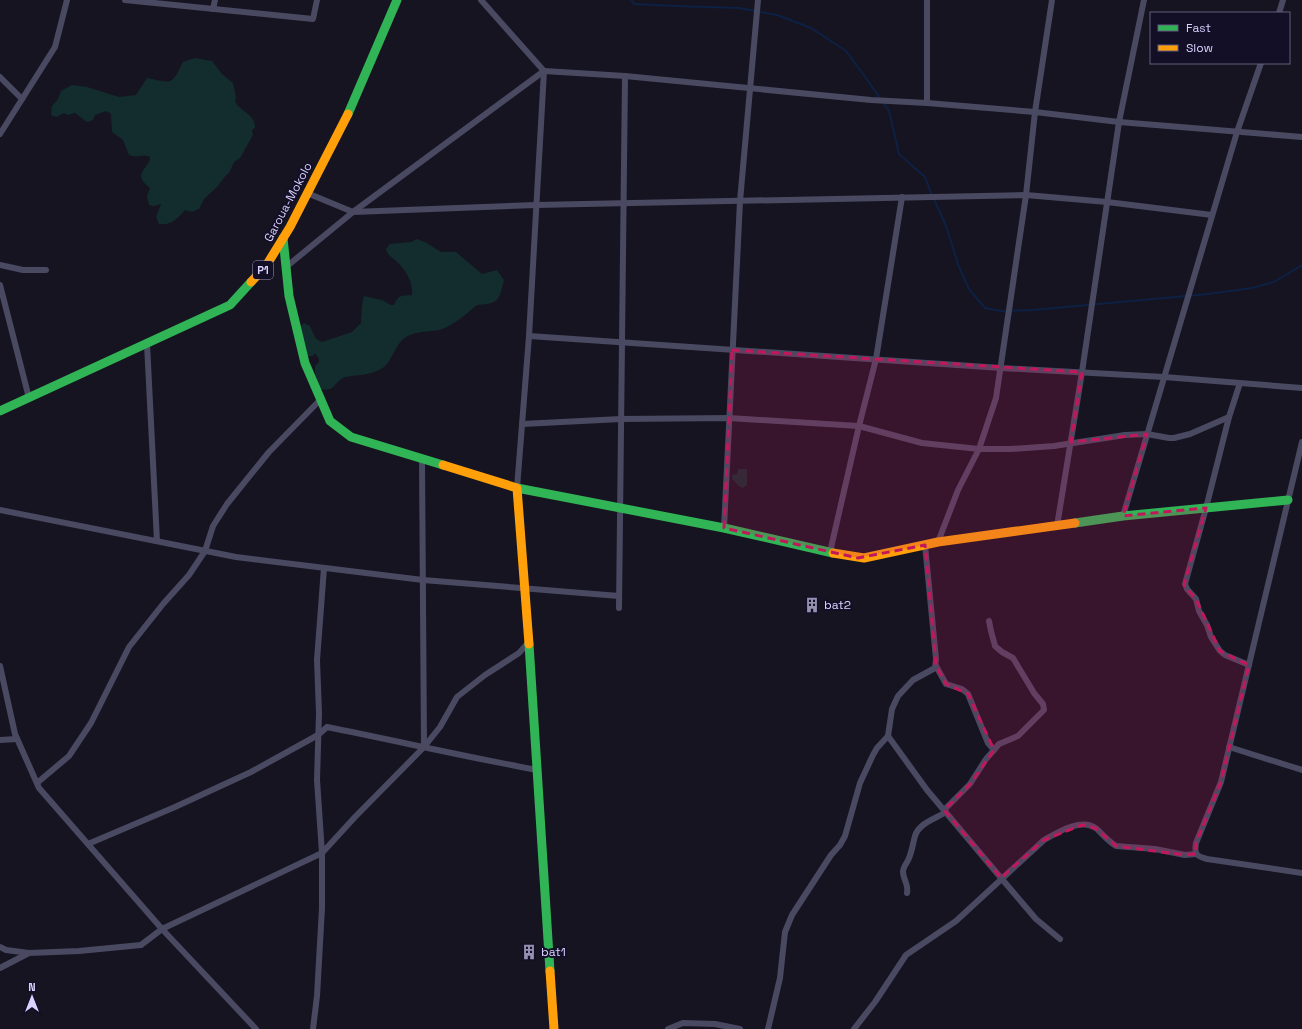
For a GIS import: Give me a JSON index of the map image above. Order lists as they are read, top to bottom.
{
  "streets": {
    "street": ["Garoua-Mokolo", "P1"]
  },
  "places": {
    "building": ["bat2", "bat1"]
  },
  "legend": ["Fast", "Slow"],
  "north": "top"
}
